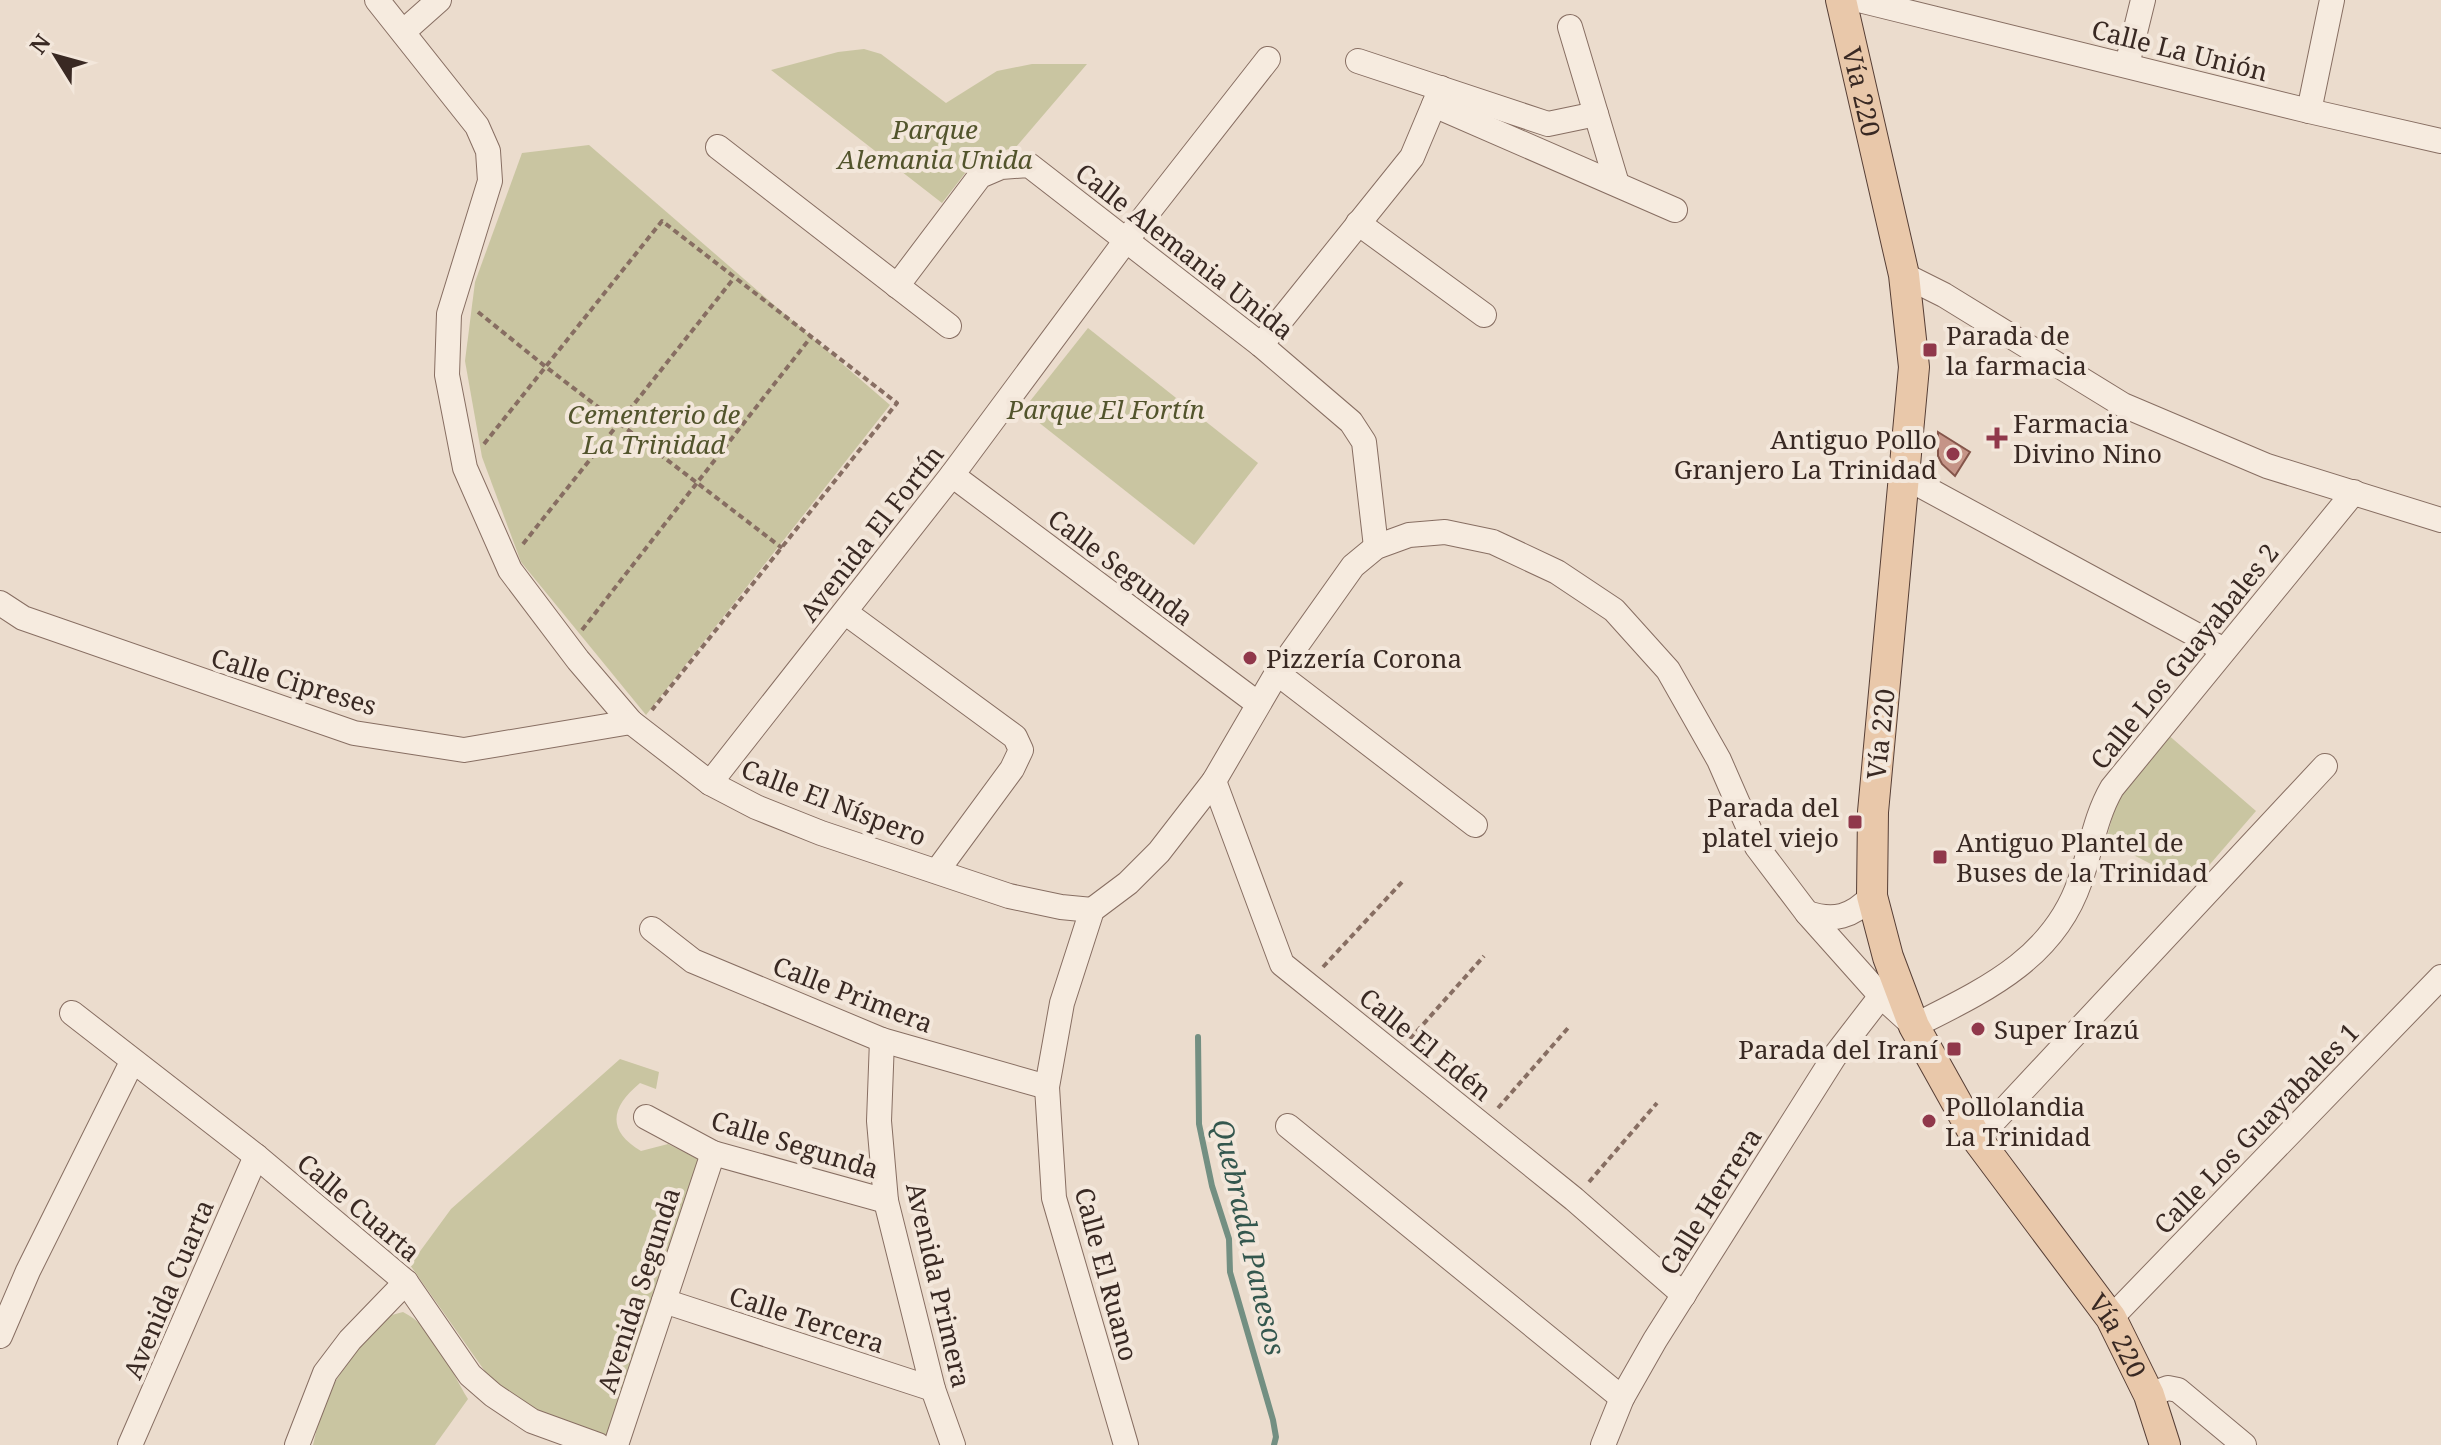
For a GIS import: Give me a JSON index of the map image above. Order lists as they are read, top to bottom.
{
  "streets": {
    "main road": ["Vía 220"],
    "street": [
      "Calle La Unión",
      "Calle Alemania Unida",
      "Avenida El Fortín",
      "Calle Segunda",
      "Calle Los Guayabales 2",
      "Calle Cipreses",
      "Calle El Níspero",
      "Calle Primera",
      "Calle El Edén",
      "Calle Los Guayabales 1",
      "Calle Herrera",
      "Calle Cuarta",
      "Calle El Ruano",
      "Avenida Primera",
      "Avenida Cuarta",
      "Avenida Segunda",
      "Calle Tercera"
    ]
  },
  "crossings": [
    ["Vía 220", "Calle Los Guayabales 2"],
    ["Vía 220", "Calle Los Guayabales 1"],
    ["Calle Alemania Unida", "Avenida El Fortín"],
    ["Avenida El Fortín", "Calle Segunda"],
    ["Avenida El Fortín", "Calle El Níspero"],
    ["Calle Segunda", "Avenida Primera"],
    ["Calle Segunda", "Avenida Segunda"],
    ["Calle Cipreses", "Calle El Níspero"],
    ["Calle El Níspero", "Calle El Ruano"],
    ["Calle Primera", "Calle El Ruano"],
    ["Calle Primera", "Avenida Primera"],
    ["Calle El Edén", "Calle Herrera"],
    ["Calle Cuarta", "Avenida Cuarta"],
    ["Avenida Primera", "Calle Tercera"],
    ["Avenida Segunda", "Calle Tercera"]
  ],
  "water": ["Quebrada Panesos"],
  "parks": ["Parque Alemania Unida", "Parque El Fortín", "Cementerio de La Trinidad"],
  "places": {
    "transit": [
      "Parada de la farmacia",
      "Parada del platel viejo",
      "Antiguo Plantel de Buses de la Trinidad",
      "Parada del Iraní"
    ],
    "health": ["Farmacia Divino Nino"],
    "other": [
      "Antiguo Pollo Granjero La Trinidad",
      "Pizzería Corona",
      "Super Irazú",
      "Pollolandia La Trinidad"
    ]
  },
  "north": "top left"
}
